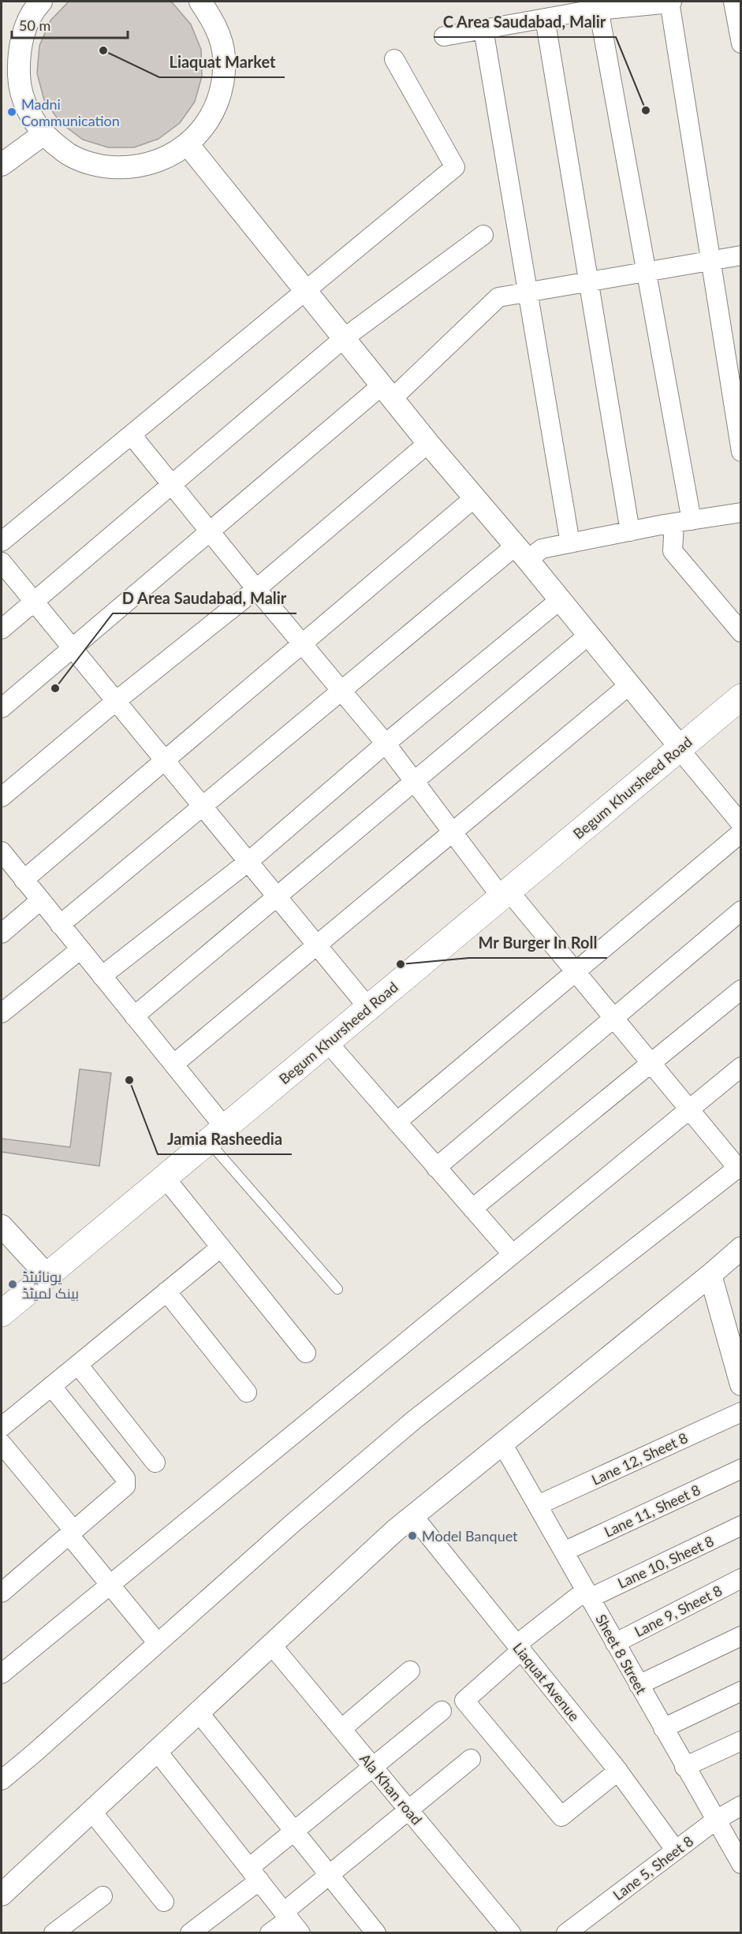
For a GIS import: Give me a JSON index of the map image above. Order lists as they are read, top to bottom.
{
  "streets": {
    "main road": ["Begum Khursheed Road"],
    "street": [
      "Lane 12, Sheet 8",
      "Lane 11, Sheet 8",
      "Lane 10, Sheet 8",
      "Lane 9, Sheet 8",
      "Sheet 8 Street",
      "Liaquat Avenue",
      "Ala Khan road",
      "Lane 5, Sheet 8"
    ]
  },
  "crossings": [
    ["Lane 12, Sheet 8", "Sheet 8 Street"],
    ["Lane 11, Sheet 8", "Sheet 8 Street"],
    ["Lane 10, Sheet 8", "Sheet 8 Street"],
    ["Lane 10, Sheet 8", "Liaquat Avenue"],
    ["Lane 9, Sheet 8", "Sheet 8 Street"],
    ["Sheet 8 Street", "Lane 5, Sheet 8"],
    ["Liaquat Avenue", "Lane 5, Sheet 8"]
  ],
  "places": [
    "Liaquat Market",
    "C Area Saudabad, Malir",
    "Madni Communication",
    "D Area Saudabad, Malir",
    "Mr Burger In Roll",
    "Jamia Rasheedia",
    "یونائیٹڈ بینک لمیٹڈ",
    "Model Banquet"
  ],
  "scale_bar": "50 m"
}
